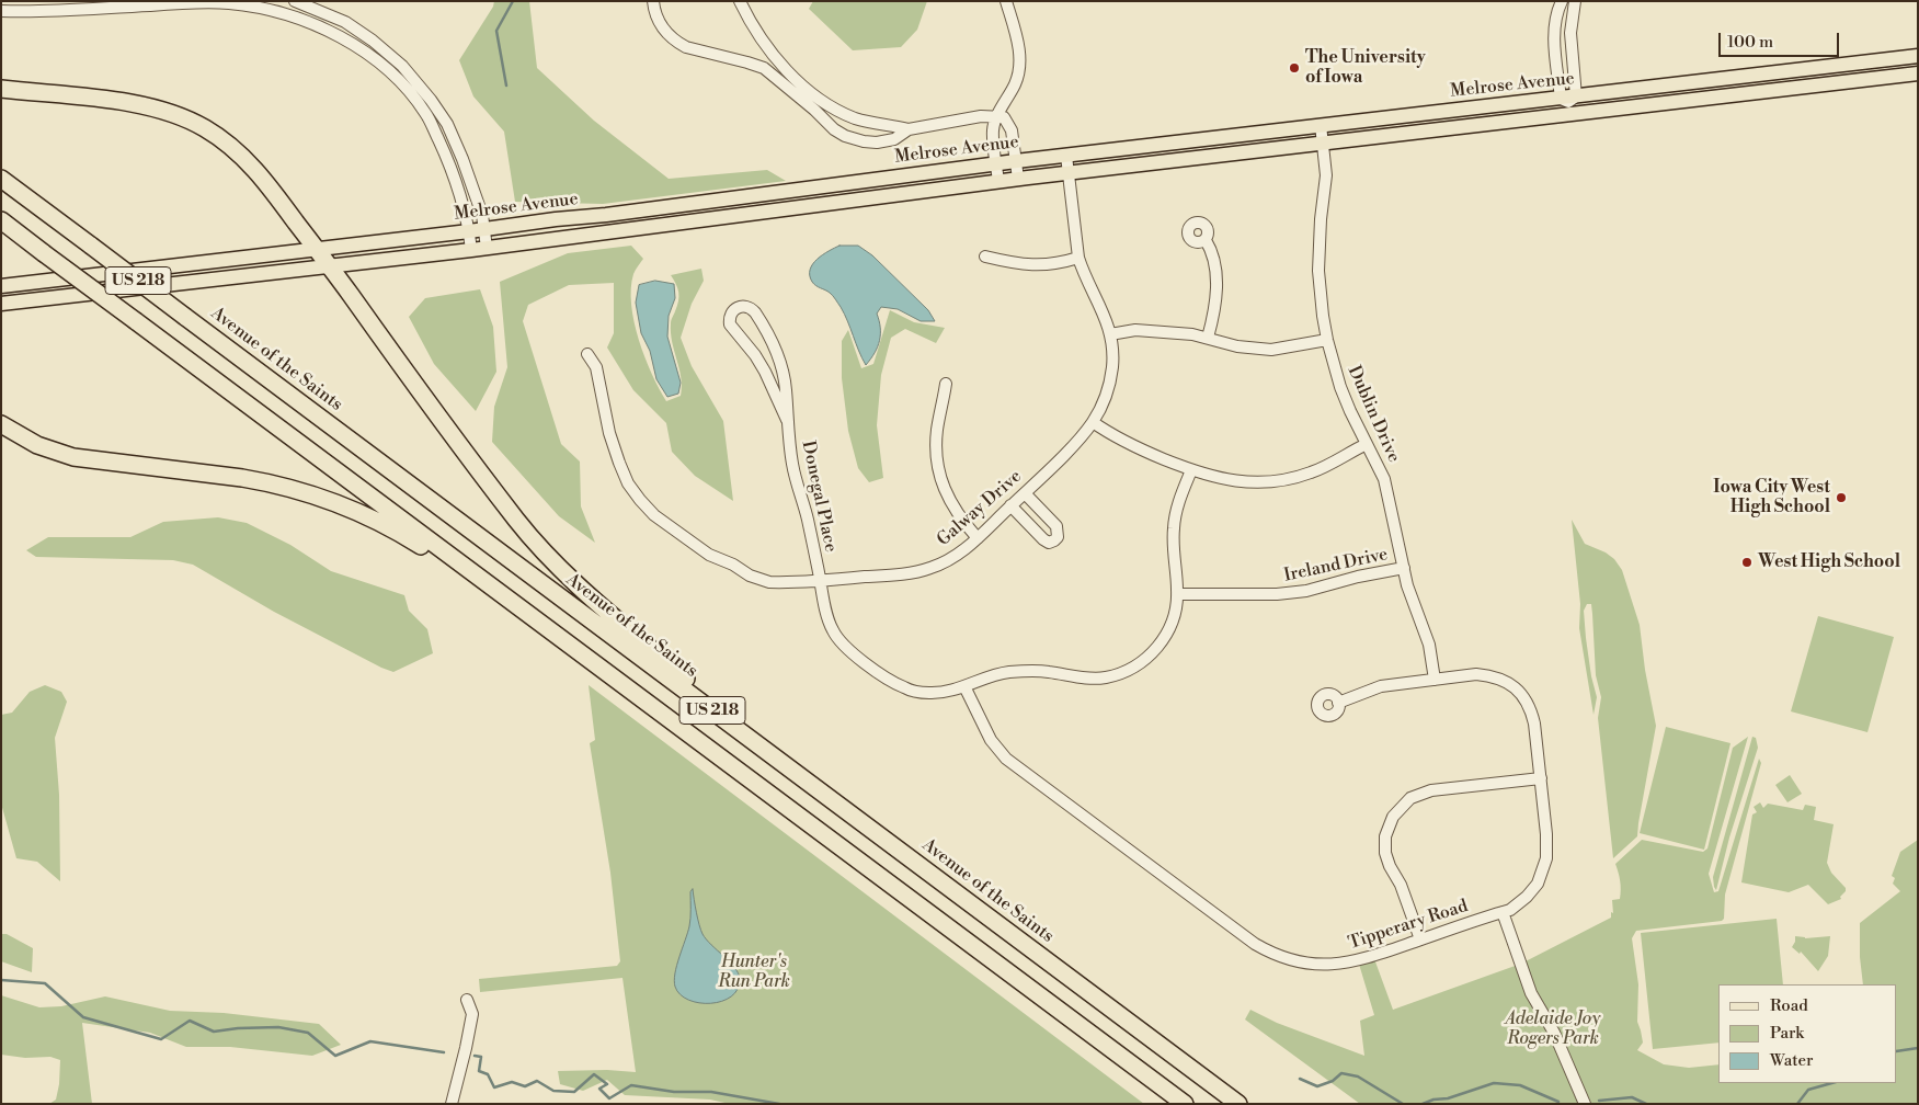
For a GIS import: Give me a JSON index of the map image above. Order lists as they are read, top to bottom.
{
  "streets": {
    "highway": ["US 218", "Avenue of the Saints"],
    "main road": ["Melrose Avenue"],
    "street": [
      "Dublin Drive",
      "Donegal Place",
      "Galway Drive",
      "Ireland Drive",
      "Tipperary Road"
    ]
  },
  "crossings": [
    ["Melrose Avenue", "Dublin Drive"],
    ["Melrose Avenue", "Galway Drive"],
    ["Dublin Drive", "Ireland Drive"],
    ["Dublin Drive", "Tipperary Road"],
    ["Donegal Place", "Galway Drive"],
    ["Donegal Place", "Ireland Drive"],
    ["Donegal Place", "Tipperary Road"]
  ],
  "parks": ["Hunter's Run Park", "Adelaide Joy Rogers Park"],
  "places": ["The University of Iowa", "Iowa City West High School", "West High School"],
  "legend": ["Road", "Park", "Water"],
  "scale_bar": "100 m"
}
